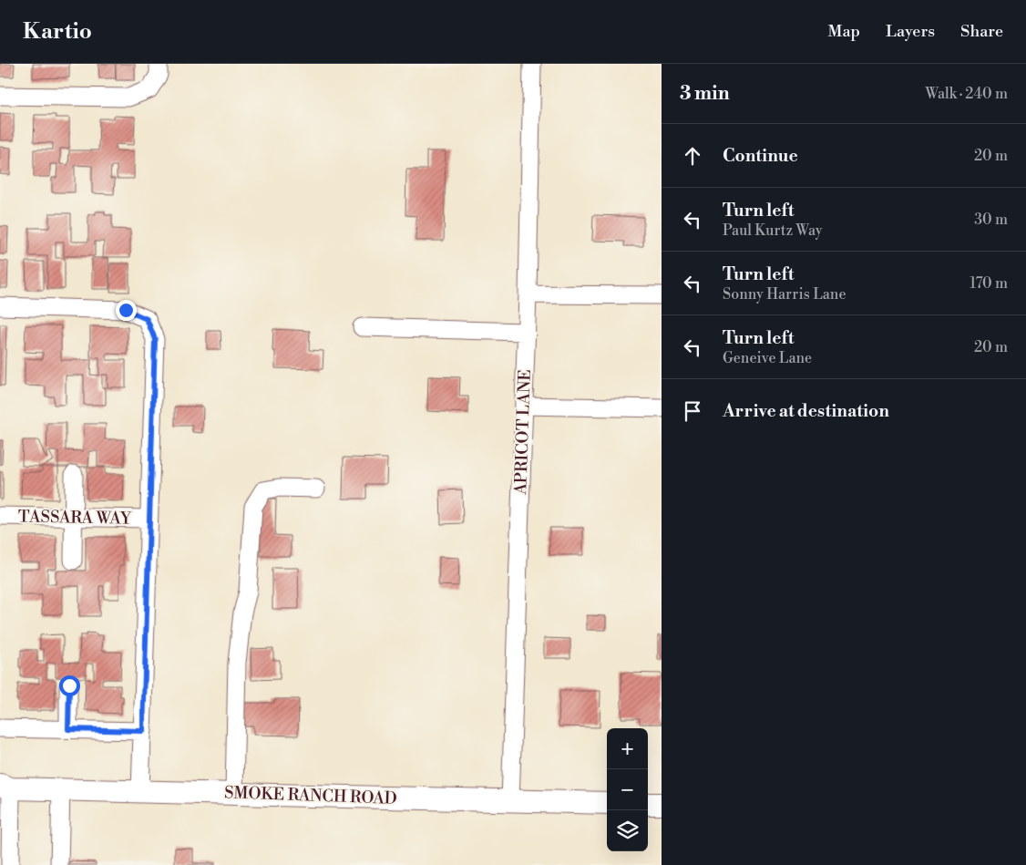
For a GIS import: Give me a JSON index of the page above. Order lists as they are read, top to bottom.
{
  "streets": {
    "main road": ["SMOKE RANCH ROAD"],
    "street": ["APRICOT LANE", "TASSARA WAY"]
  },
  "crossings": [
    ["APRICOT LANE", "SMOKE RANCH ROAD"]
  ],
  "page": {
    "header": "Kartio",
    "nav": ["Map", "Layers", "Share"],
    "heading": ["3 min", "Walk · 240 m"],
    "list": [
      ["Continue", "20 m"],
      ["Turn left", "Paul Kurtz Way", "30 m"],
      ["Turn left", "Sonny Harris Lane", "170 m"],
      ["Turn left", "Geneive Lane", "20 m"],
      "Arrive at destination"
    ],
    "map_buttons": ["+", "−"]
  }
}
